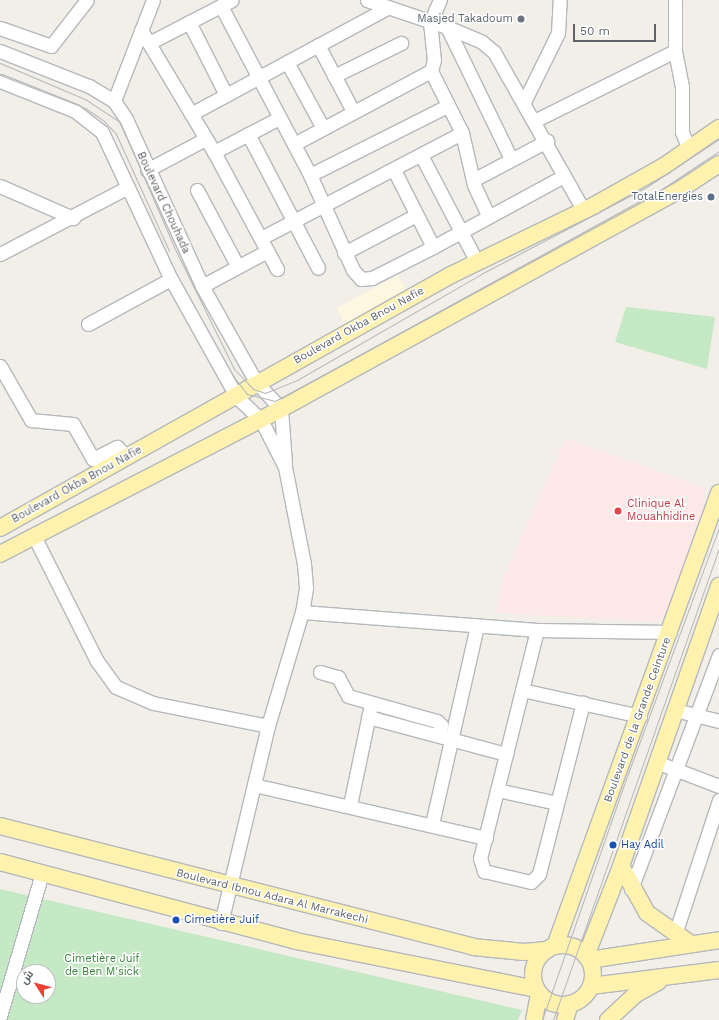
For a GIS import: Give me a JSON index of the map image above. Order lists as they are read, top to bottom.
{
  "streets": {
    "main road": ["Boulevard Okba Bnou Nafie", "Boulevard de la Grande Ceinture", "Boulevard Ibnou Adara Al Marrakechi"],
    "street": ["Boulevard Chouhada"]
  },
  "crossings": [
    ["Boulevard Chouhada", "Boulevard Okba Bnou Nafie"],
    ["Boulevard de la Grande Ceinture", "Boulevard Ibnou Adara Al Marrakechi"]
  ],
  "parks": ["Cimetière Juif de Ben M'sick"],
  "places": [
    "Masjed Takadoum",
    "TotalEnergies",
    "Clinique Al Mouahhidine",
    "Hay Adil",
    "Cimetière Juif"
  ],
  "scale_bar": "50 m",
  "north": "top left"
}
